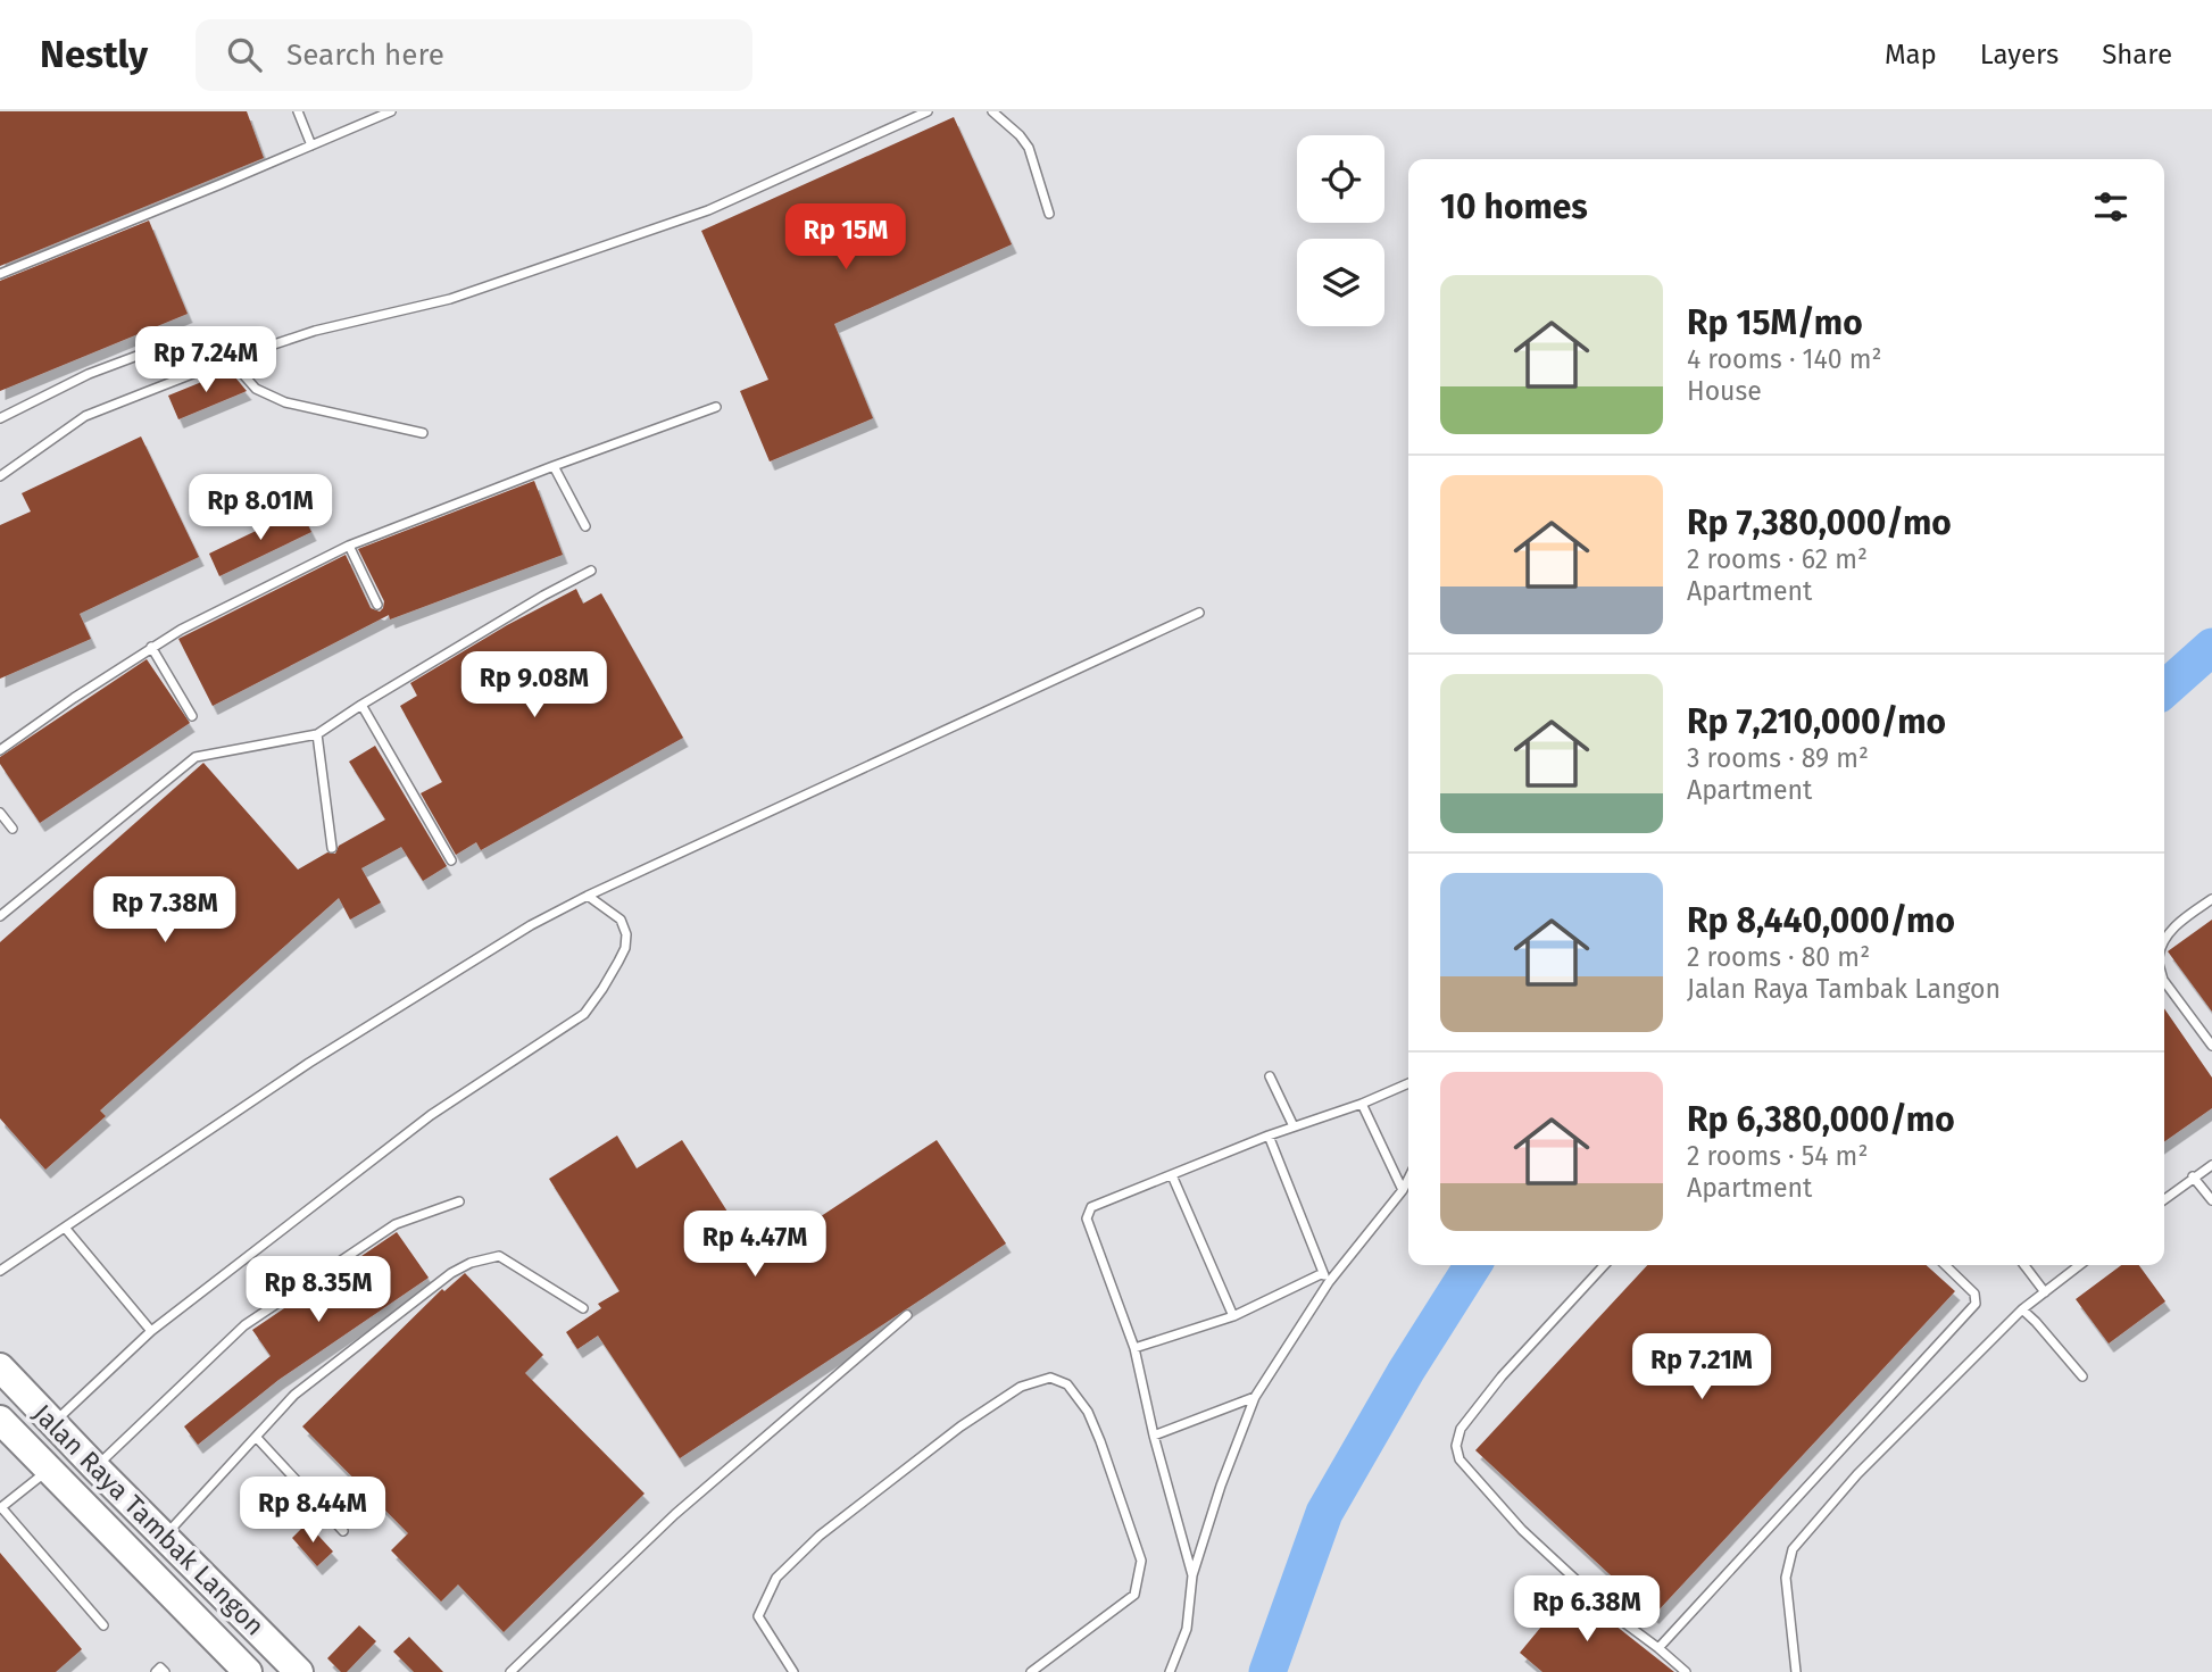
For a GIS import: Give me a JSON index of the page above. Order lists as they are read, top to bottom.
{
  "streets": {
    "highway": ["Jalan Raya Tambak Langon"]
  },
  "page": {
    "header": "Nestly",
    "search": "Search here",
    "nav": ["Map", "Layers", "Share"],
    "heading": "10 homes",
    "price": [
      "Rp 15M",
      "Rp 7.24M",
      "Rp 8.01M",
      "Rp 9.08M",
      "Rp 7.38M",
      "Rp 4.47M",
      "Rp 8.35M",
      "Rp 7.21M",
      "Rp 8.44M",
      "Rp 6.38M"
    ],
    "list": [
      {
        "name": "Rp 15M/mo",
        "note": "4 rooms · 140 m² · House"
      },
      {
        "name": "Rp 7,380,000/mo",
        "note": "2 rooms · 62 m² · Apartment"
      },
      {
        "name": "Rp 7,210,000/mo",
        "note": "3 rooms · 89 m² · Apartment"
      },
      {
        "name": "Rp 8,440,000/mo",
        "note": "2 rooms · 80 m² · Jalan Raya Tambak Langon"
      },
      {
        "name": "Rp 6,380,000/mo",
        "note": "2 rooms · 54 m² · Apartment"
      }
    ]
  }
}
